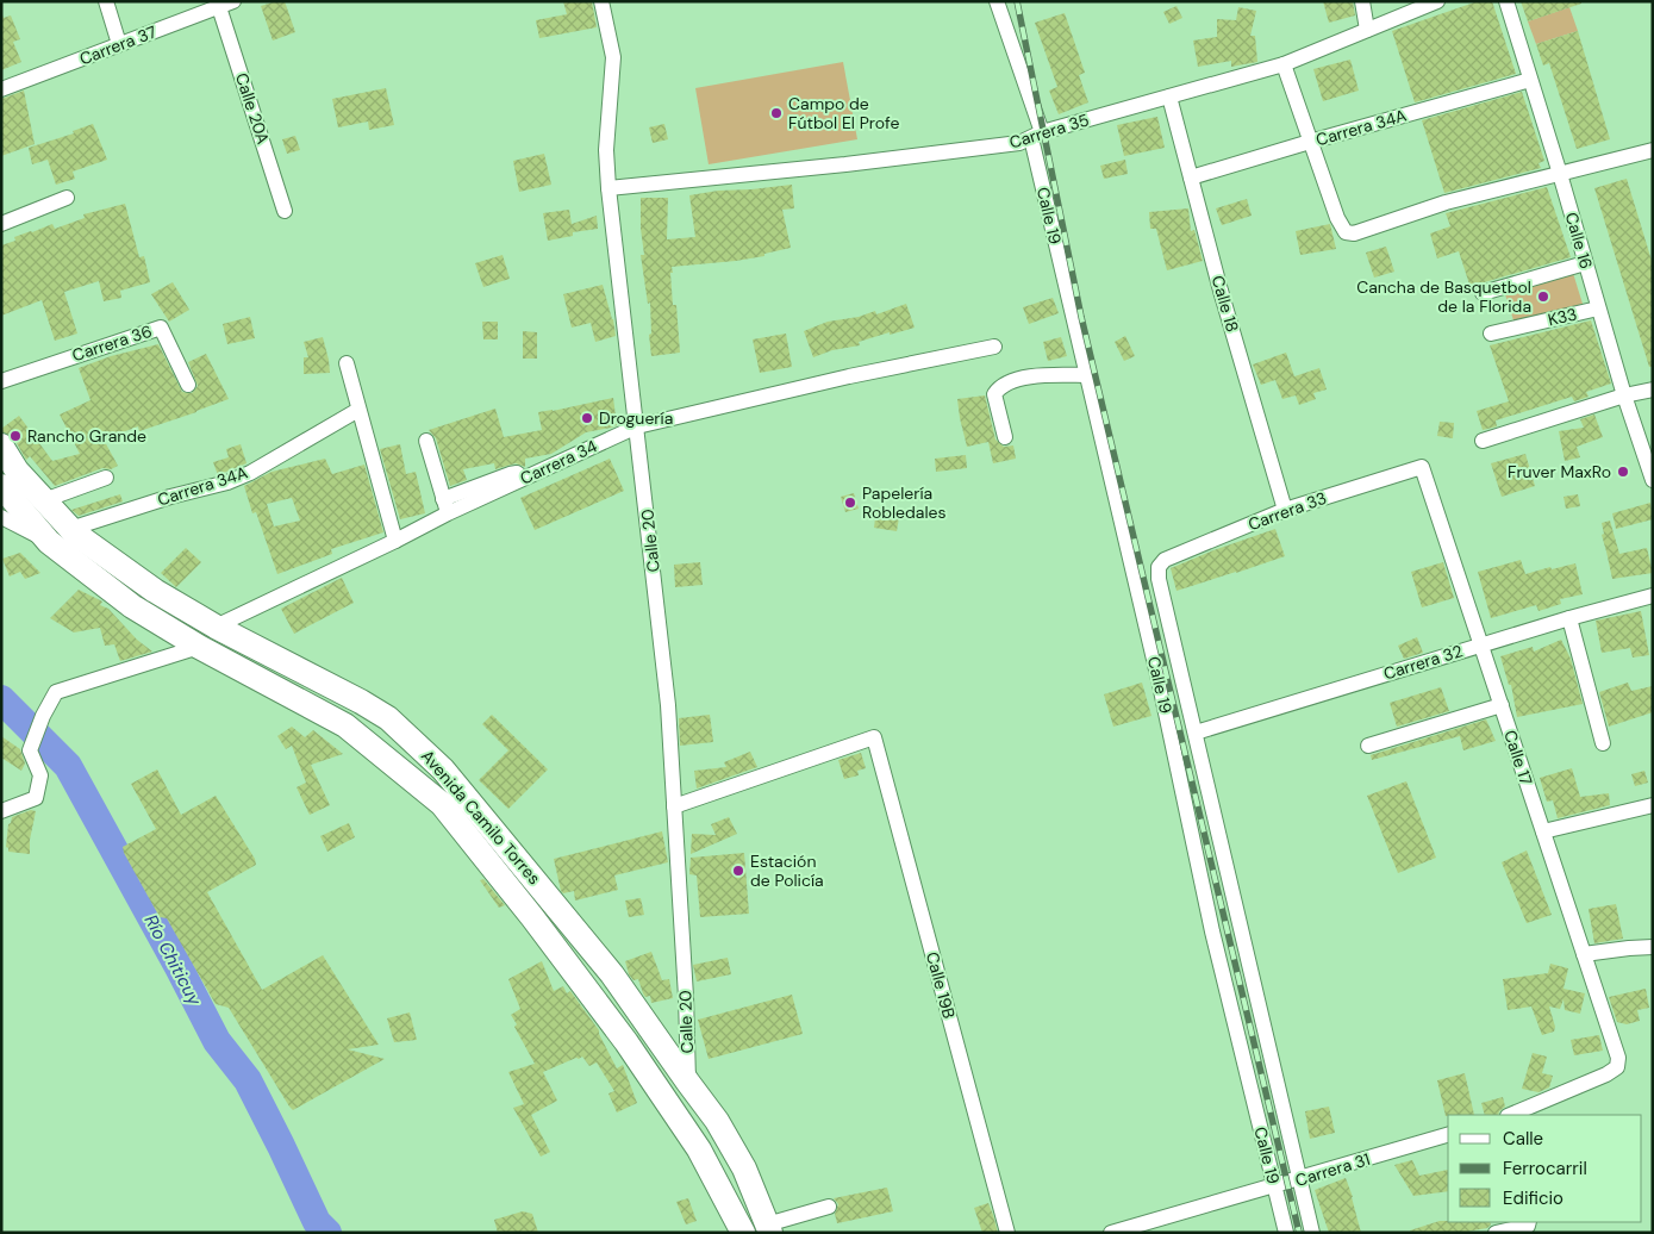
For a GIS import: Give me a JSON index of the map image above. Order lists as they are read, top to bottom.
{
  "streets": {
    "main road": ["Avenida Camilo Torres"],
    "street": [
      "Carrera 37",
      "Calle 20A",
      "Carrera 34A",
      "Carrera 35",
      "Calle 19",
      "Calle 16",
      "Calle 18",
      "K33",
      "Carrera 36",
      "Carrera 34",
      "Carrera 33",
      "Calle 20",
      "Carrera 32",
      "Calle 17",
      "Calle 19B",
      "Carrera 31"
    ]
  },
  "crossings": [
    ["Carrera 37", "Calle 20A"],
    ["Carrera 34A", "Calle 16"],
    ["Carrera 34A", "Calle 18"],
    ["Carrera 34A", "Avenida Camilo Torres"],
    ["Carrera 35", "Calle 19"],
    ["Carrera 35", "Calle 18"],
    ["Carrera 35", "Calle 20"],
    ["Calle 19", "Carrera 33"],
    ["Calle 19", "Carrera 32"],
    ["Calle 19", "Carrera 31"],
    ["Calle 16", "K33"],
    ["Calle 18", "Carrera 33"],
    ["Carrera 34", "Calle 20"],
    ["Carrera 34", "Avenida Camilo Torres"],
    ["Carrera 33", "Calle 17"],
    ["Calle 20", "Avenida Camilo Torres"],
    ["Calle 20", "Calle 19B"],
    ["Carrera 32", "Calle 17"]
  ],
  "water": ["Río Chiticuy"],
  "places": [
    "Campo de Fútbol El Profe",
    "Cancha de Basquetbol de la Florida",
    "Droguería",
    "Rancho Grande",
    "Fruver MaxRo",
    "Papelería Robledales",
    "Estación de Policía"
  ],
  "legend": ["Calle", "Ferrocarril", "Edificio"]
}
